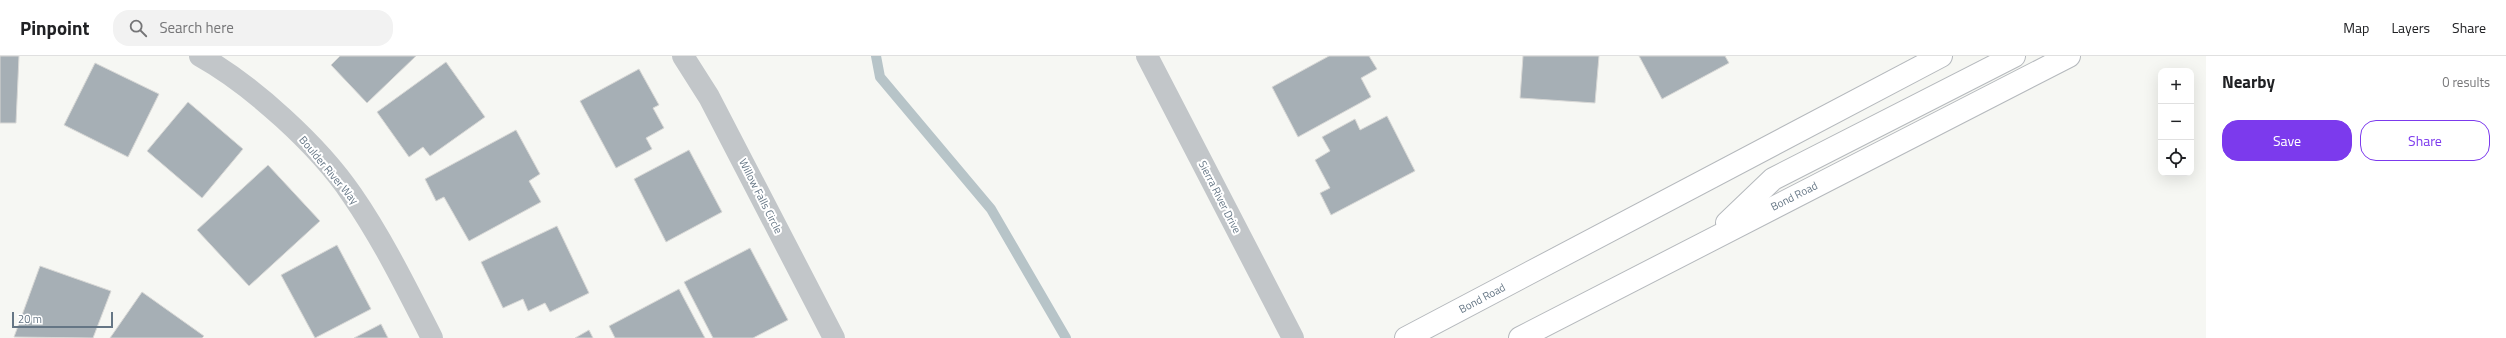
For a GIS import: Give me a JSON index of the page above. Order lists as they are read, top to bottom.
{
  "streets": {
    "main road": ["Bond Road"],
    "street": ["Boulder River Way", "Willow Falls Circle", "Sierra River Drive"]
  },
  "scale_bar": "20 m",
  "page": {
    "header": "Pinpoint",
    "search": "Search here",
    "nav": ["Map", "Layers", "Share"],
    "heading": ["Nearby", "0 results"],
    "map_buttons": ["+", "−"],
    "buttons": ["Save", "Share"],
    "scale": "20 m"
  }
}
